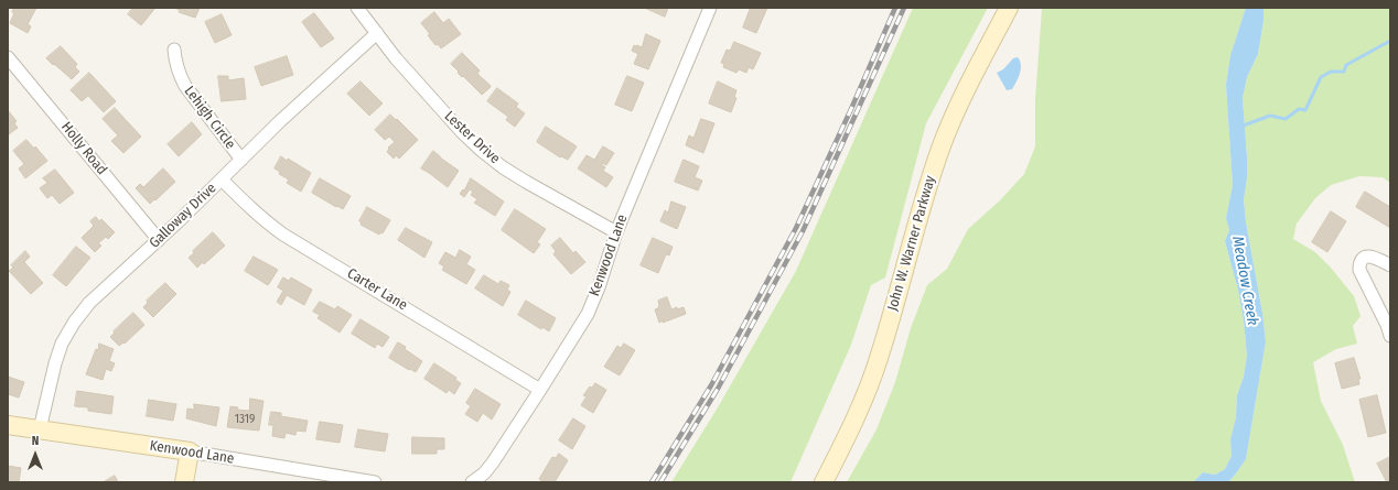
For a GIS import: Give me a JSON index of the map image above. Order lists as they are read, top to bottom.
{
  "streets": {
    "main road": ["John W. Warner Parkway", "Kenwood Lane"],
    "street": [
      "Lehigh Circle",
      "Lester Drive",
      "Holly Road",
      "Galloway Drive",
      "Carter Lane"
    ]
  },
  "crossings": [
    ["Lehigh Circle", "Galloway Drive"],
    ["Lester Drive", "Galloway Drive"],
    ["Lester Drive", "Kenwood Lane"],
    ["Holly Road", "Galloway Drive"],
    ["Galloway Drive", "Kenwood Lane"],
    ["Galloway Drive", "Carter Lane"],
    ["Kenwood Lane", "Carter Lane"]
  ],
  "water": ["Meadow Creek"],
  "house_numbers": ["1319"],
  "north": "top"
}
